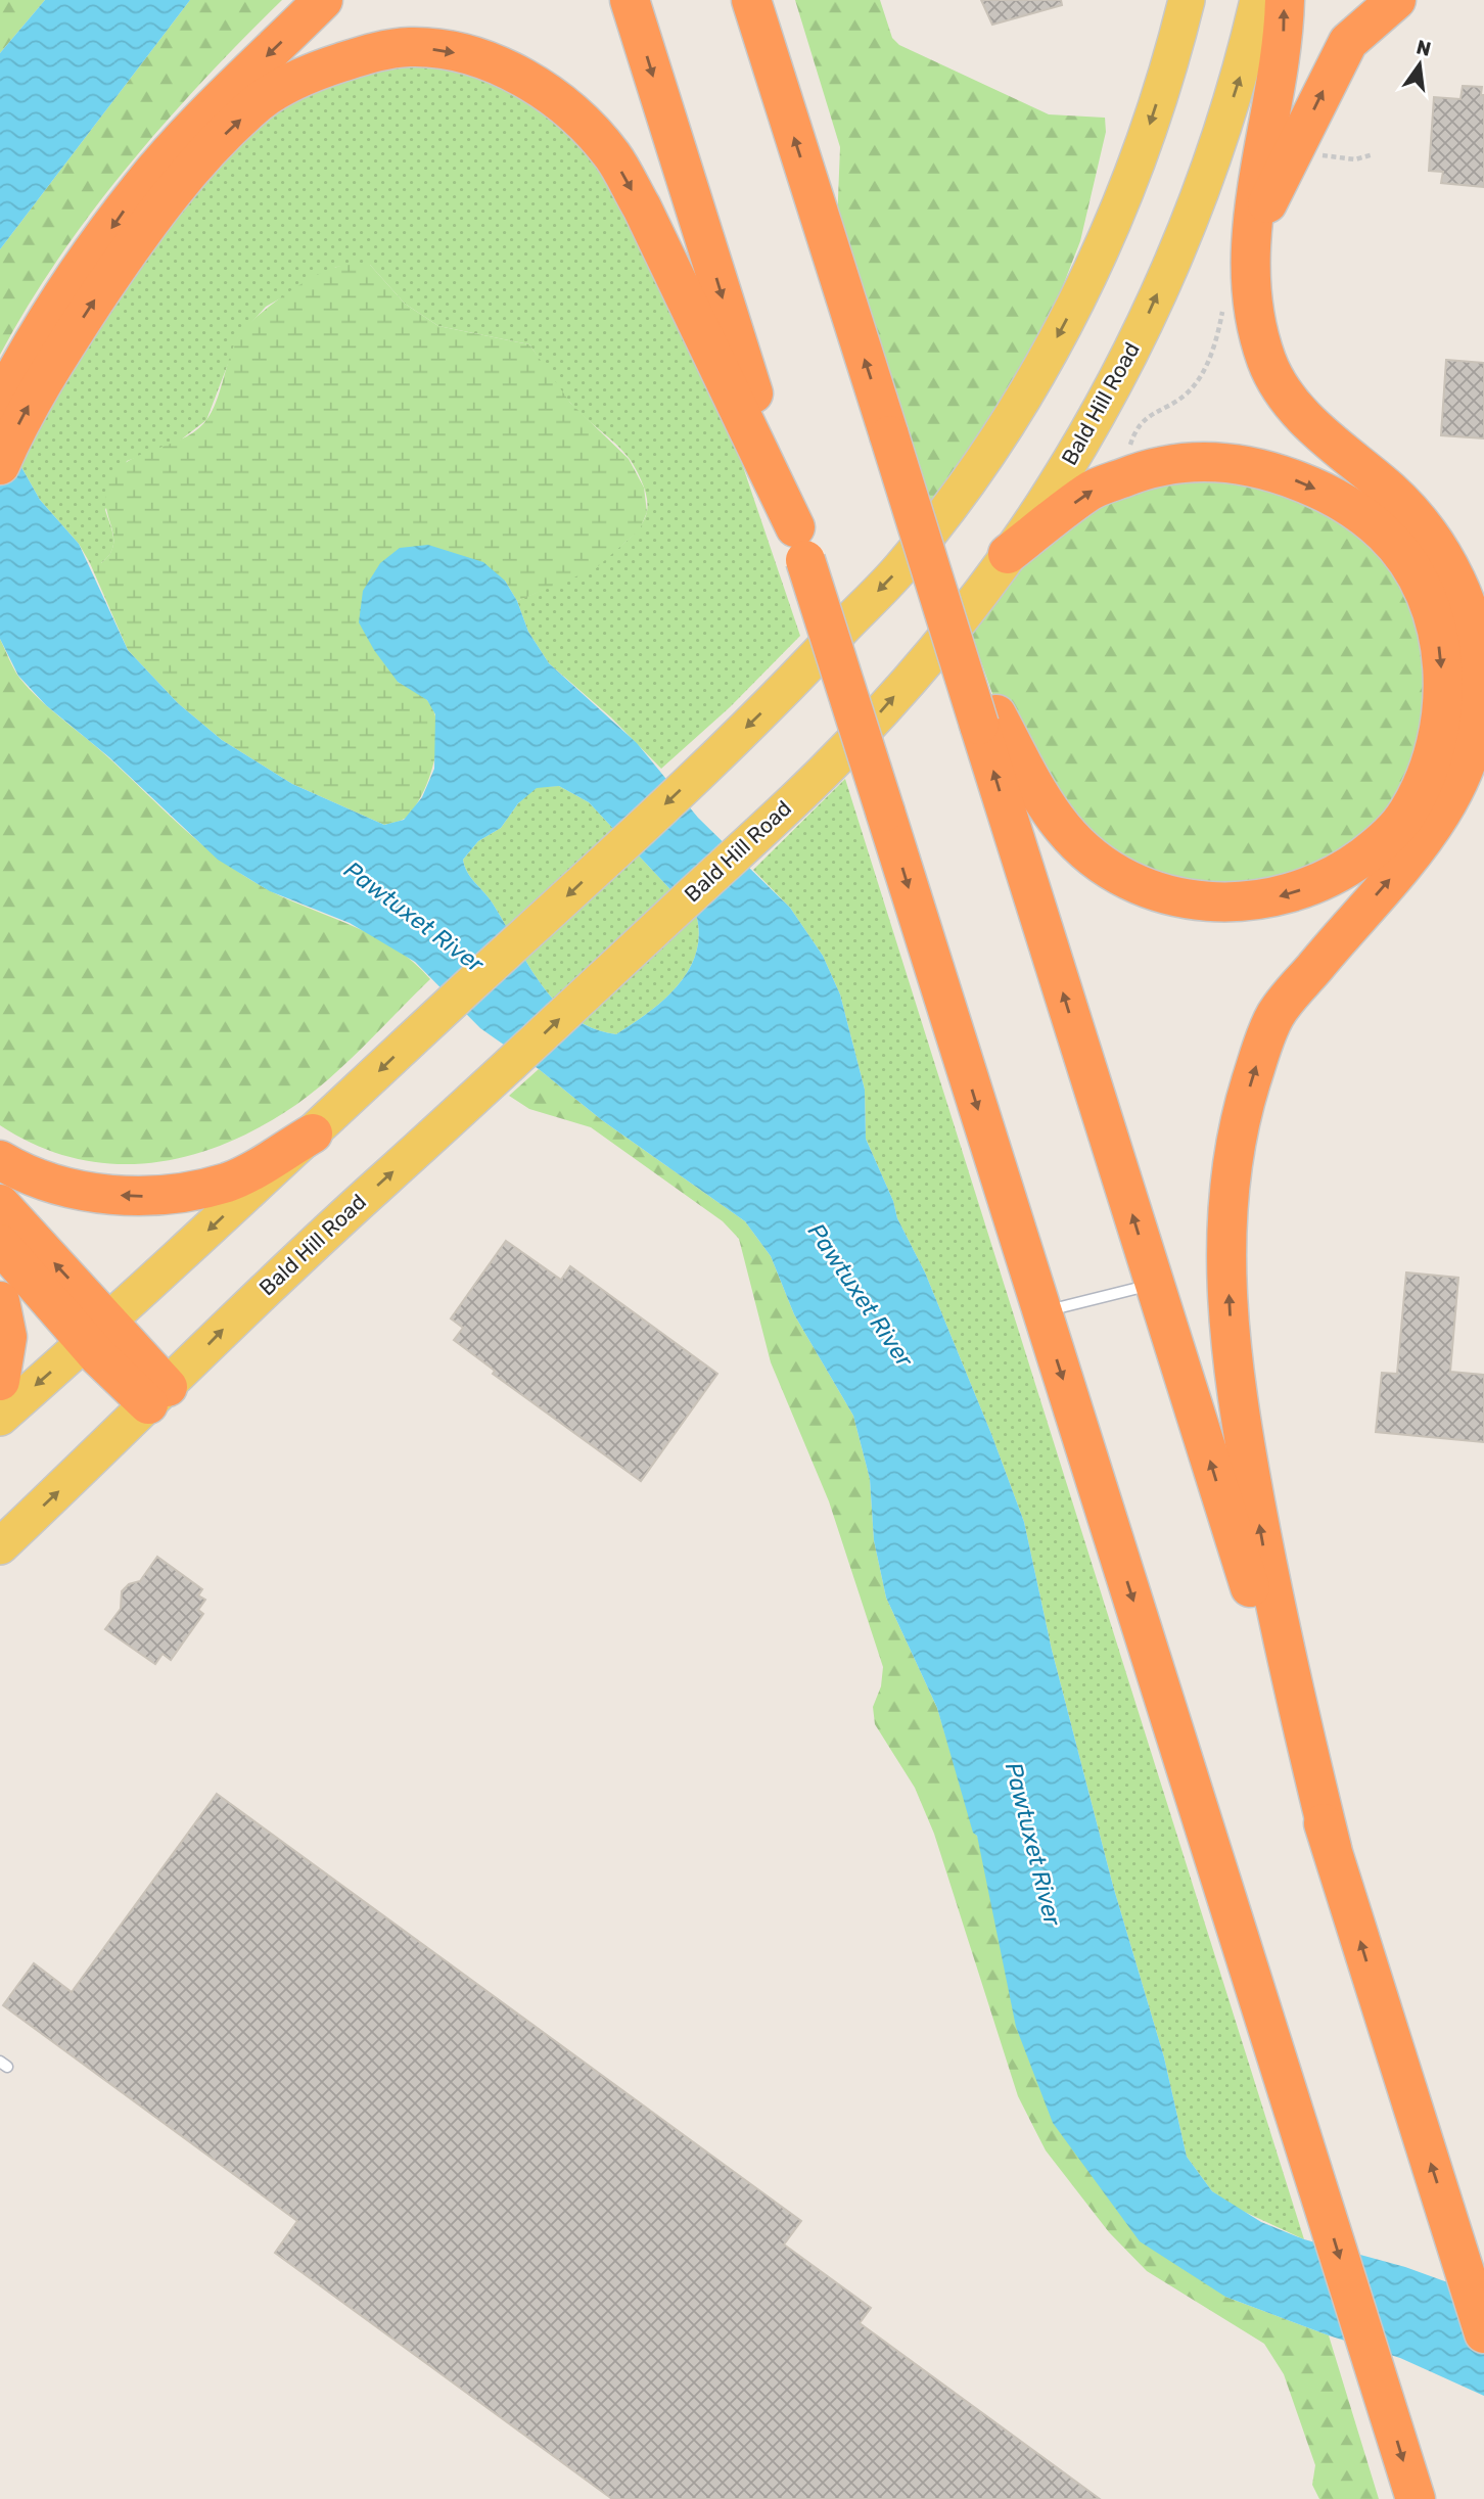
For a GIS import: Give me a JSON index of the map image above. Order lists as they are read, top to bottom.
{
  "streets": {
    "main road": ["Bald Hill Road"]
  },
  "water": ["Pawtuxet River"],
  "north": "top"
}
